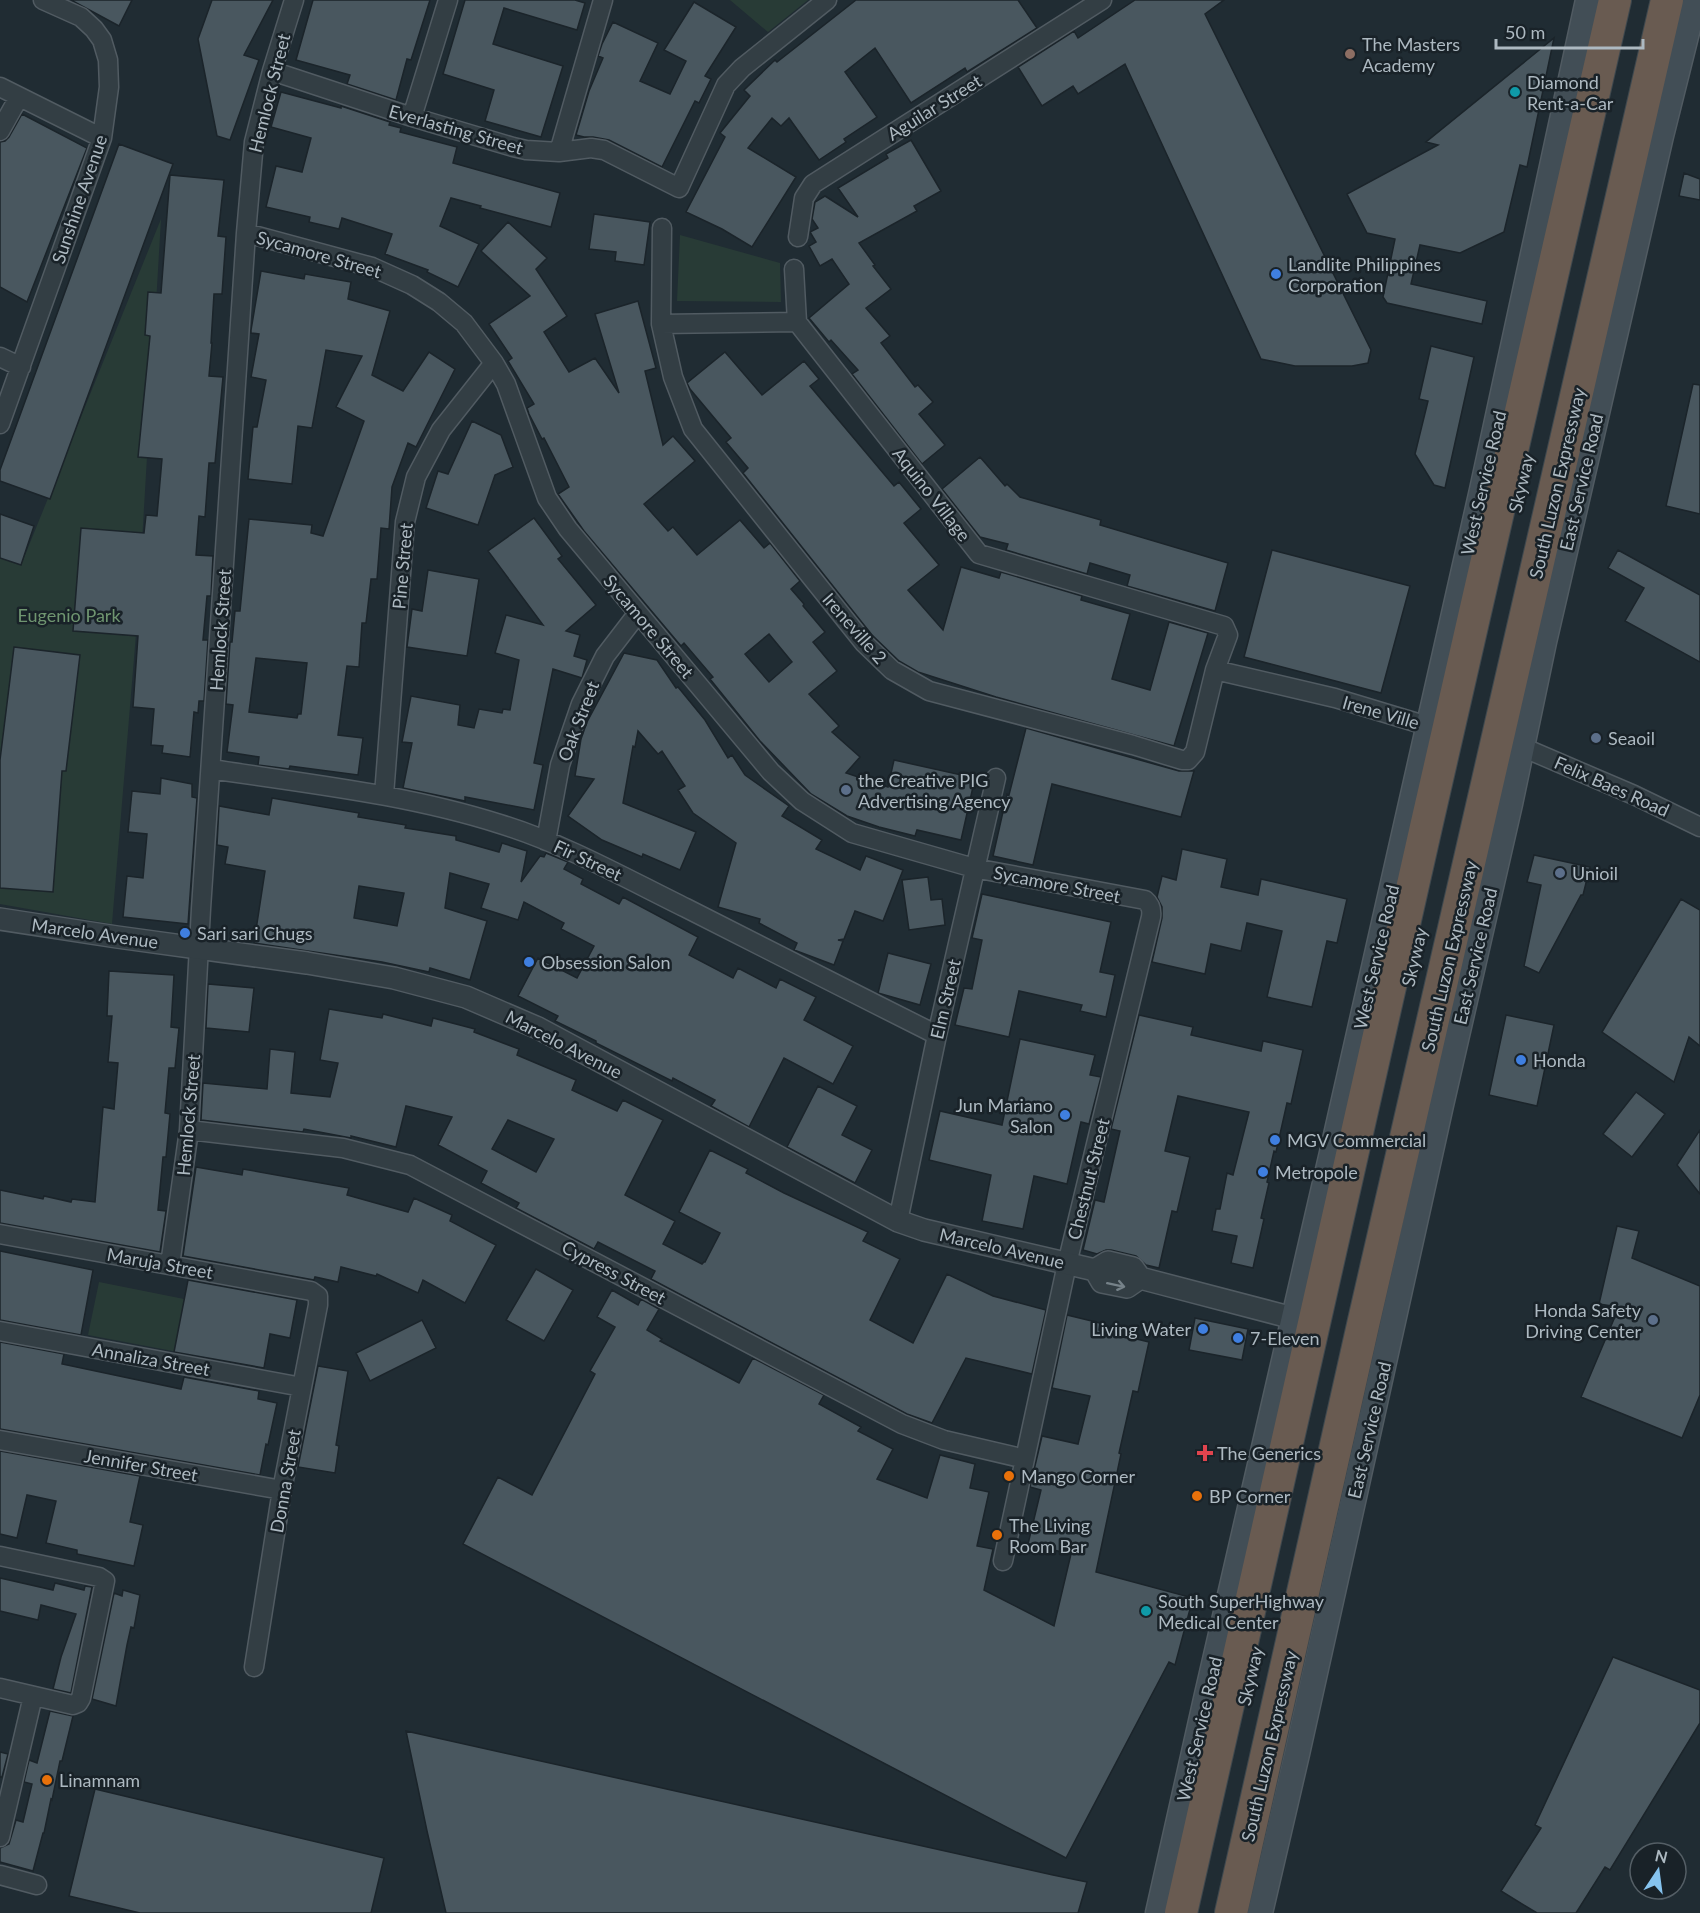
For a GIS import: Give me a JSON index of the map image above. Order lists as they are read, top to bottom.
{
  "streets": {
    "highway": ["Skyway", "South Luzon Expressway"],
    "main road": ["East Service Road", "West Service Road"],
    "street": [
      "Hemlock Street",
      "Aguilar Street",
      "Everlasting Street",
      "Sunshine Avenue",
      "Sycamore Street",
      "Aquino Village",
      "Pine Street",
      "Ireneville 2",
      "Irene Ville",
      "Oak Street",
      "Felix Baes Road",
      "Fir Street",
      "Marcelo Avenue",
      "Elm Street",
      "Chestnut Street",
      "Maruja Street",
      "Cypress Street",
      "Annaliza Street",
      "Jennifer Street",
      "Donna Street"
    ]
  },
  "crossings": [
    ["Hemlock Street", "Everlasting Street"],
    ["Hemlock Street", "Sycamore Street"],
    ["Hemlock Street", "Fir Street"],
    ["Hemlock Street", "Marcelo Avenue"],
    ["Hemlock Street", "Maruja Street"],
    ["Hemlock Street", "Cypress Street"],
    ["Sycamore Street", "Pine Street"],
    ["Sycamore Street", "Oak Street"],
    ["Sycamore Street", "Elm Street"],
    ["Sycamore Street", "Chestnut Street"],
    ["East Service Road", "Felix Baes Road"],
    ["West Service Road", "Irene Ville"],
    ["West Service Road", "Marcelo Avenue"],
    ["Aquino Village", "Ireneville 2"],
    ["Pine Street", "Fir Street"],
    ["Ireneville 2", "Irene Ville"],
    ["Oak Street", "Fir Street"],
    ["Fir Street", "Elm Street"],
    ["Marcelo Avenue", "Elm Street"],
    ["Marcelo Avenue", "Chestnut Street"],
    ["Chestnut Street", "Cypress Street"],
    ["Maruja Street", "Donna Street"],
    ["Annaliza Street", "Donna Street"],
    ["Jennifer Street", "Donna Street"]
  ],
  "parks": ["Eugenio Park"],
  "places": {
    "other": [
      "The Masters Academy",
      "Diamond Rent-a-Car",
      "Landlite Philippines Corporation",
      "Seaoil",
      "the Creative PIG Advertising Agency",
      "Unioil",
      "Sari sari Chugs",
      "Obsession Salon",
      "Honda",
      "Jun Mariano Salon",
      "MGV Commercial",
      "Metropole",
      "Honda Safety Driving Center",
      "Living Water",
      "7-Eleven",
      "Mango Corner",
      "BP Corner",
      "The Living Room Bar",
      "South SuperHighway Medical Center",
      "Linamnam"
    ],
    "health": ["The Generics"]
  },
  "scale_bar": "50 m",
  "north": "top"
}
